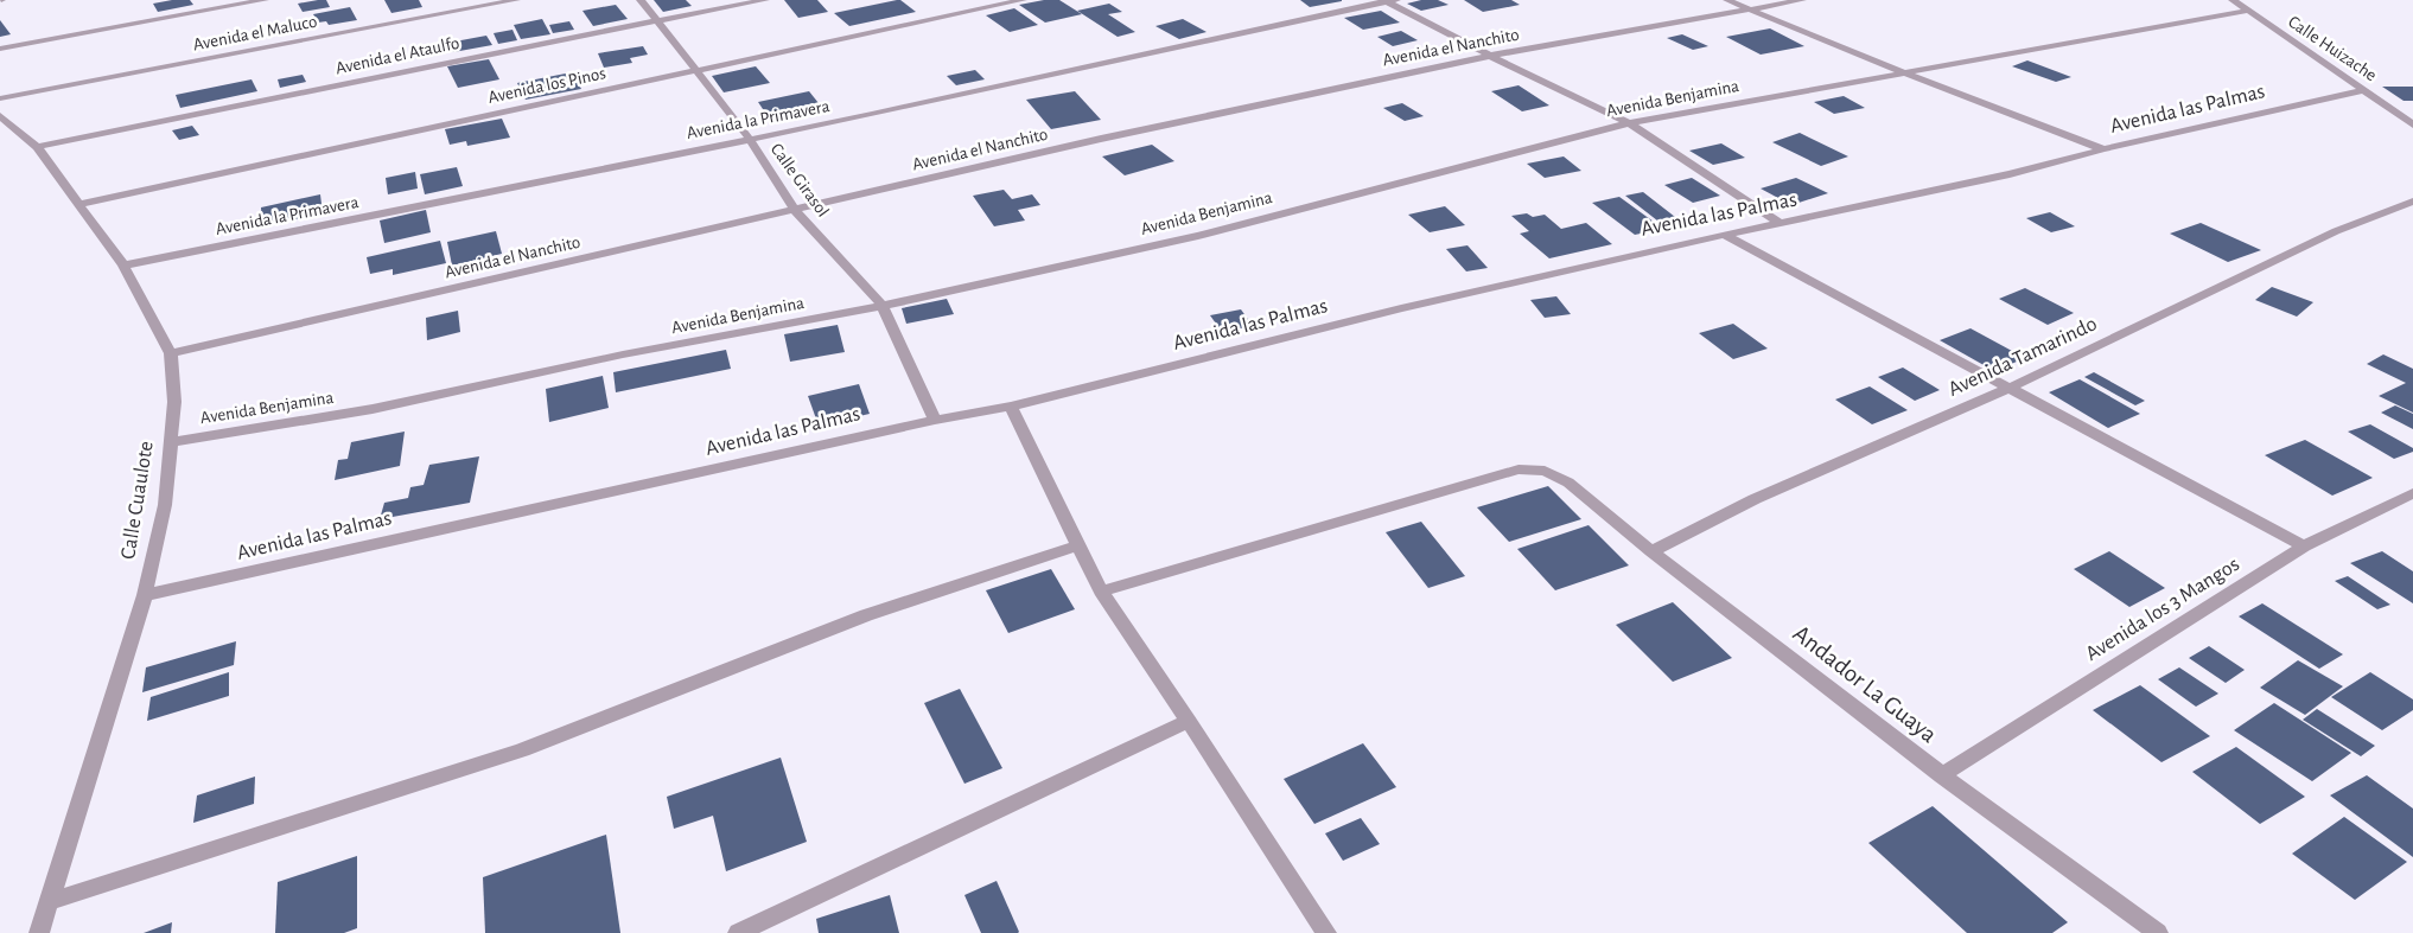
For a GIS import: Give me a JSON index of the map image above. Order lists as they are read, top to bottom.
{
  "streets": {
    "street": [
      "Avenida el Maluco",
      "Avenida el Nanchito",
      "Calle Huizache",
      "Avenida el Ataulfo",
      "Avenida los Pinos",
      "Avenida Benjamina",
      "Avenida las Palmas",
      "Avenida la Primavera",
      "Calle Girasol",
      "Avenida Tamarindo",
      "Calle Cuaulote",
      "Avenida los 3 Mangos",
      "Andador La Guaya"
    ]
  },
  "crossings": [
    ["Avenida el Nanchito", "Calle Girasol"],
    ["Avenida el Nanchito", "Calle Cuaulote"],
    ["Calle Huizache", "Avenida Benjamina"],
    ["Calle Huizache", "Avenida las Palmas"],
    ["Avenida el Ataulfo", "Calle Girasol"],
    ["Avenida el Ataulfo", "Calle Cuaulote"],
    ["Avenida los Pinos", "Calle Girasol"],
    ["Avenida los Pinos", "Calle Cuaulote"],
    ["Avenida Benjamina", "Calle Girasol"],
    ["Avenida Benjamina", "Calle Cuaulote"],
    ["Avenida las Palmas", "Calle Girasol"],
    ["Avenida las Palmas", "Calle Cuaulote"],
    ["Avenida la Primavera", "Calle Girasol"],
    ["Avenida la Primavera", "Calle Cuaulote"],
    ["Avenida Tamarindo", "Andador La Guaya"],
    ["Avenida los 3 Mangos", "Andador La Guaya"]
  ]
}
